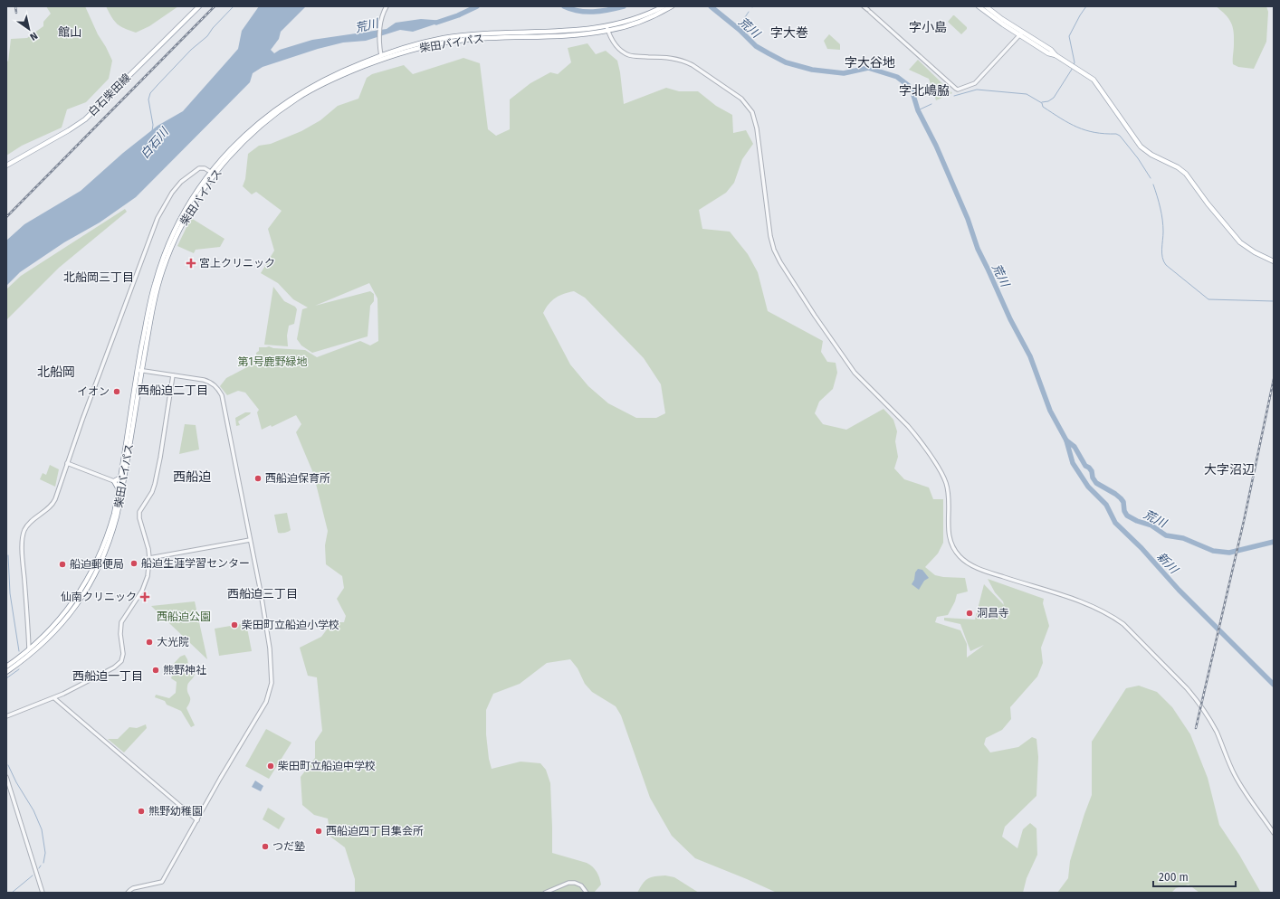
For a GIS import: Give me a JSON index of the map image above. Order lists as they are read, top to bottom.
{
  "streets": {
    "main road": ["柴田バイパス", "白石柴田線"]
  },
  "districts": [
    "字小島",
    "館山",
    "字大巻",
    "字大谷地",
    "字北嶋脇",
    "北船岡三丁目",
    "北船岡",
    "西船迫二丁目",
    "大字沼辺",
    "西船迫",
    "西船迫三丁目",
    "西船迫一丁目"
  ],
  "water": ["荒川", "白石川", "新川"],
  "parks": ["第1号鹿野緑地", "西船迫公園"],
  "places": {
    "health": ["宮上クリニック", "仙南クリニック"],
    "other": [
      "イオン",
      "西船迫保育所",
      "船迫生涯学習センター",
      "船迫郵便局",
      "洞昌寺",
      "柴田町立船迫小学校",
      "大光院",
      "熊野神社",
      "柴田町立船迫中学校",
      "熊野幼稚園",
      "西船迫四丁目集会所",
      "つだ塾"
    ]
  },
  "scale_bar": "200 m",
  "north": "bottom right"
}
